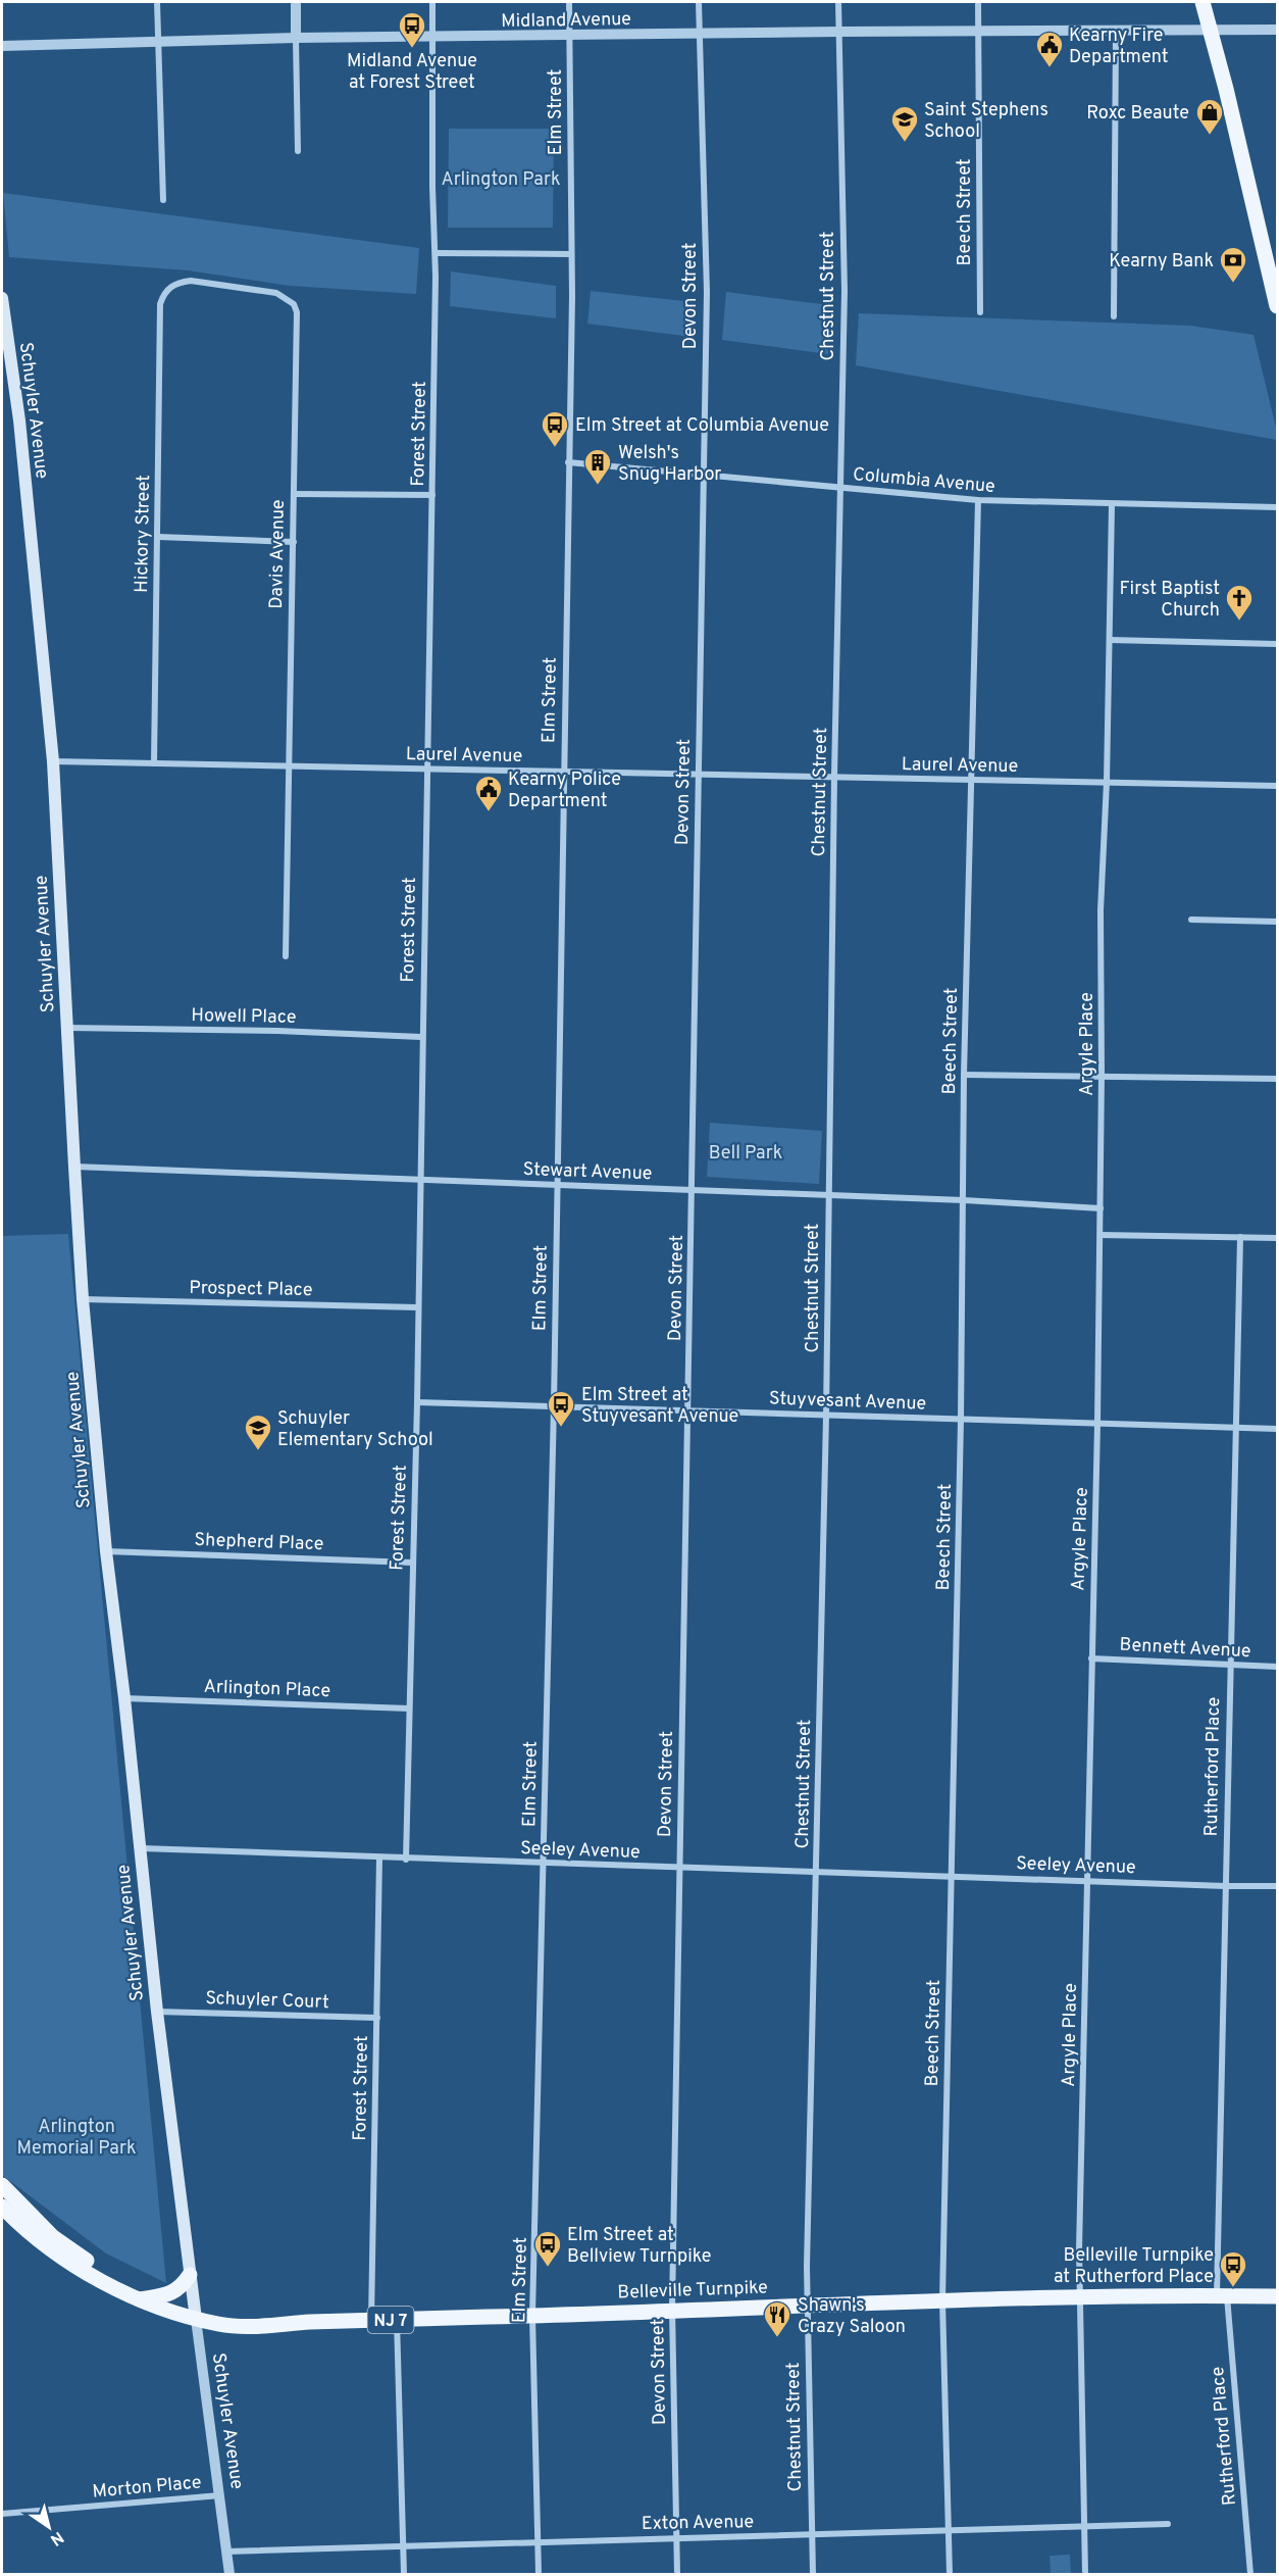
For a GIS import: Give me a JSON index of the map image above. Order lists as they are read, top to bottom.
{
  "streets": {
    "main road": ["Schuyler Avenue", "Belleville Turnpike", "NJ 7"],
    "street": [
      "Midland Avenue",
      "Elm Street",
      "Beech Street",
      "Devon Street",
      "Chestnut Street",
      "Forest Street",
      "Columbia Avenue",
      "Hickory Street",
      "Davis Avenue",
      "Laurel Avenue",
      "Howell Place",
      "Argyle Place",
      "Stewart Avenue",
      "Prospect Place",
      "Stuyvesant Avenue",
      "Shepherd Place",
      "Bennett Avenue",
      "Arlington Place",
      "Rutherford Place",
      "Seeley Avenue",
      "Schuyler Court",
      "Morton Place",
      "Exton Avenue"
    ]
  },
  "crossings": [
    ["Midland Avenue", "Elm Street"],
    ["Midland Avenue", "Beech Street"],
    ["Midland Avenue", "Devon Street"],
    ["Midland Avenue", "Chestnut Street"],
    ["Midland Avenue", "Forest Street"],
    ["Elm Street", "Columbia Avenue"],
    ["Elm Street", "Laurel Avenue"],
    ["Elm Street", "Stewart Avenue"],
    ["Elm Street", "Stuyvesant Avenue"],
    ["Elm Street", "Seeley Avenue"],
    ["Elm Street", "Belleville Turnpike"],
    ["Elm Street", "Exton Avenue"],
    ["Beech Street", "Columbia Avenue"],
    ["Beech Street", "Laurel Avenue"],
    ["Beech Street", "Stewart Avenue"],
    ["Beech Street", "Stuyvesant Avenue"],
    ["Beech Street", "Seeley Avenue"],
    ["Beech Street", "Belleville Turnpike"],
    ["Beech Street", "Exton Avenue"],
    ["Devon Street", "Columbia Avenue"],
    ["Devon Street", "Laurel Avenue"],
    ["Devon Street", "Stewart Avenue"],
    ["Devon Street", "Stuyvesant Avenue"],
    ["Devon Street", "Seeley Avenue"],
    ["Devon Street", "Belleville Turnpike"],
    ["Devon Street", "Exton Avenue"],
    ["Chestnut Street", "Columbia Avenue"],
    ["Chestnut Street", "Laurel Avenue"],
    ["Chestnut Street", "Stewart Avenue"],
    ["Chestnut Street", "Stuyvesant Avenue"],
    ["Chestnut Street", "Seeley Avenue"],
    ["Chestnut Street", "Belleville Turnpike"],
    ["Chestnut Street", "Exton Avenue"],
    ["Schuyler Avenue", "Laurel Avenue"],
    ["Schuyler Avenue", "Howell Place"],
    ["Schuyler Avenue", "Stewart Avenue"],
    ["Schuyler Avenue", "Prospect Place"],
    ["Schuyler Avenue", "Shepherd Place"],
    ["Schuyler Avenue", "Arlington Place"],
    ["Schuyler Avenue", "Seeley Avenue"],
    ["Schuyler Avenue", "Schuyler Court"],
    ["Schuyler Avenue", "Belleville Turnpike"],
    ["Schuyler Avenue", "Morton Place"],
    ["Schuyler Avenue", "Exton Avenue"],
    ["Forest Street", "Laurel Avenue"],
    ["Forest Street", "Howell Place"],
    ["Forest Street", "Stewart Avenue"],
    ["Forest Street", "Prospect Place"],
    ["Forest Street", "Stuyvesant Avenue"],
    ["Forest Street", "Shepherd Place"],
    ["Forest Street", "Arlington Place"],
    ["Forest Street", "Seeley Avenue"],
    ["Forest Street", "Schuyler Court"],
    ["Forest Street", "Belleville Turnpike"],
    ["Columbia Avenue", "Argyle Place"],
    ["Hickory Street", "Davis Avenue"],
    ["Hickory Street", "Laurel Avenue"],
    ["Davis Avenue", "Laurel Avenue"],
    ["Laurel Avenue", "Argyle Place"],
    ["Argyle Place", "Stewart Avenue"],
    ["Argyle Place", "Stuyvesant Avenue"],
    ["Argyle Place", "Bennett Avenue"],
    ["Argyle Place", "Seeley Avenue"],
    ["Argyle Place", "Belleville Turnpike"],
    ["Argyle Place", "Exton Avenue"],
    ["Stuyvesant Avenue", "Rutherford Place"],
    ["Bennett Avenue", "Rutherford Place"],
    ["Rutherford Place", "Seeley Avenue"],
    ["Rutherford Place", "Belleville Turnpike"]
  ],
  "parks": ["Arlington Park", "Bell Park", "Arlington Memorial Park"],
  "places": {
    "bus stop": [
      "Midland Avenue at Forest Street",
      "Elm Street at Columbia Avenue",
      "Elm Street at Stuyvesant Avenue",
      "Elm Street at Bellview Turnpike",
      "Belleville Turnpike at Rutherford Place"
    ],
    "public building": ["Kearny Fire Department", "Kearny Police Department"],
    "shop": ["Roxc Beaute"],
    "school or university": ["Saint Stephens School", "Schuyler Elementary School"],
    "bank": ["Kearny Bank"],
    "building": ["Welsh's Snug Harbor"],
    "church": ["First Baptist Church"],
    "restaurant": ["Shawn's Crazy Saloon"]
  },
  "north": "bottom right"
}
